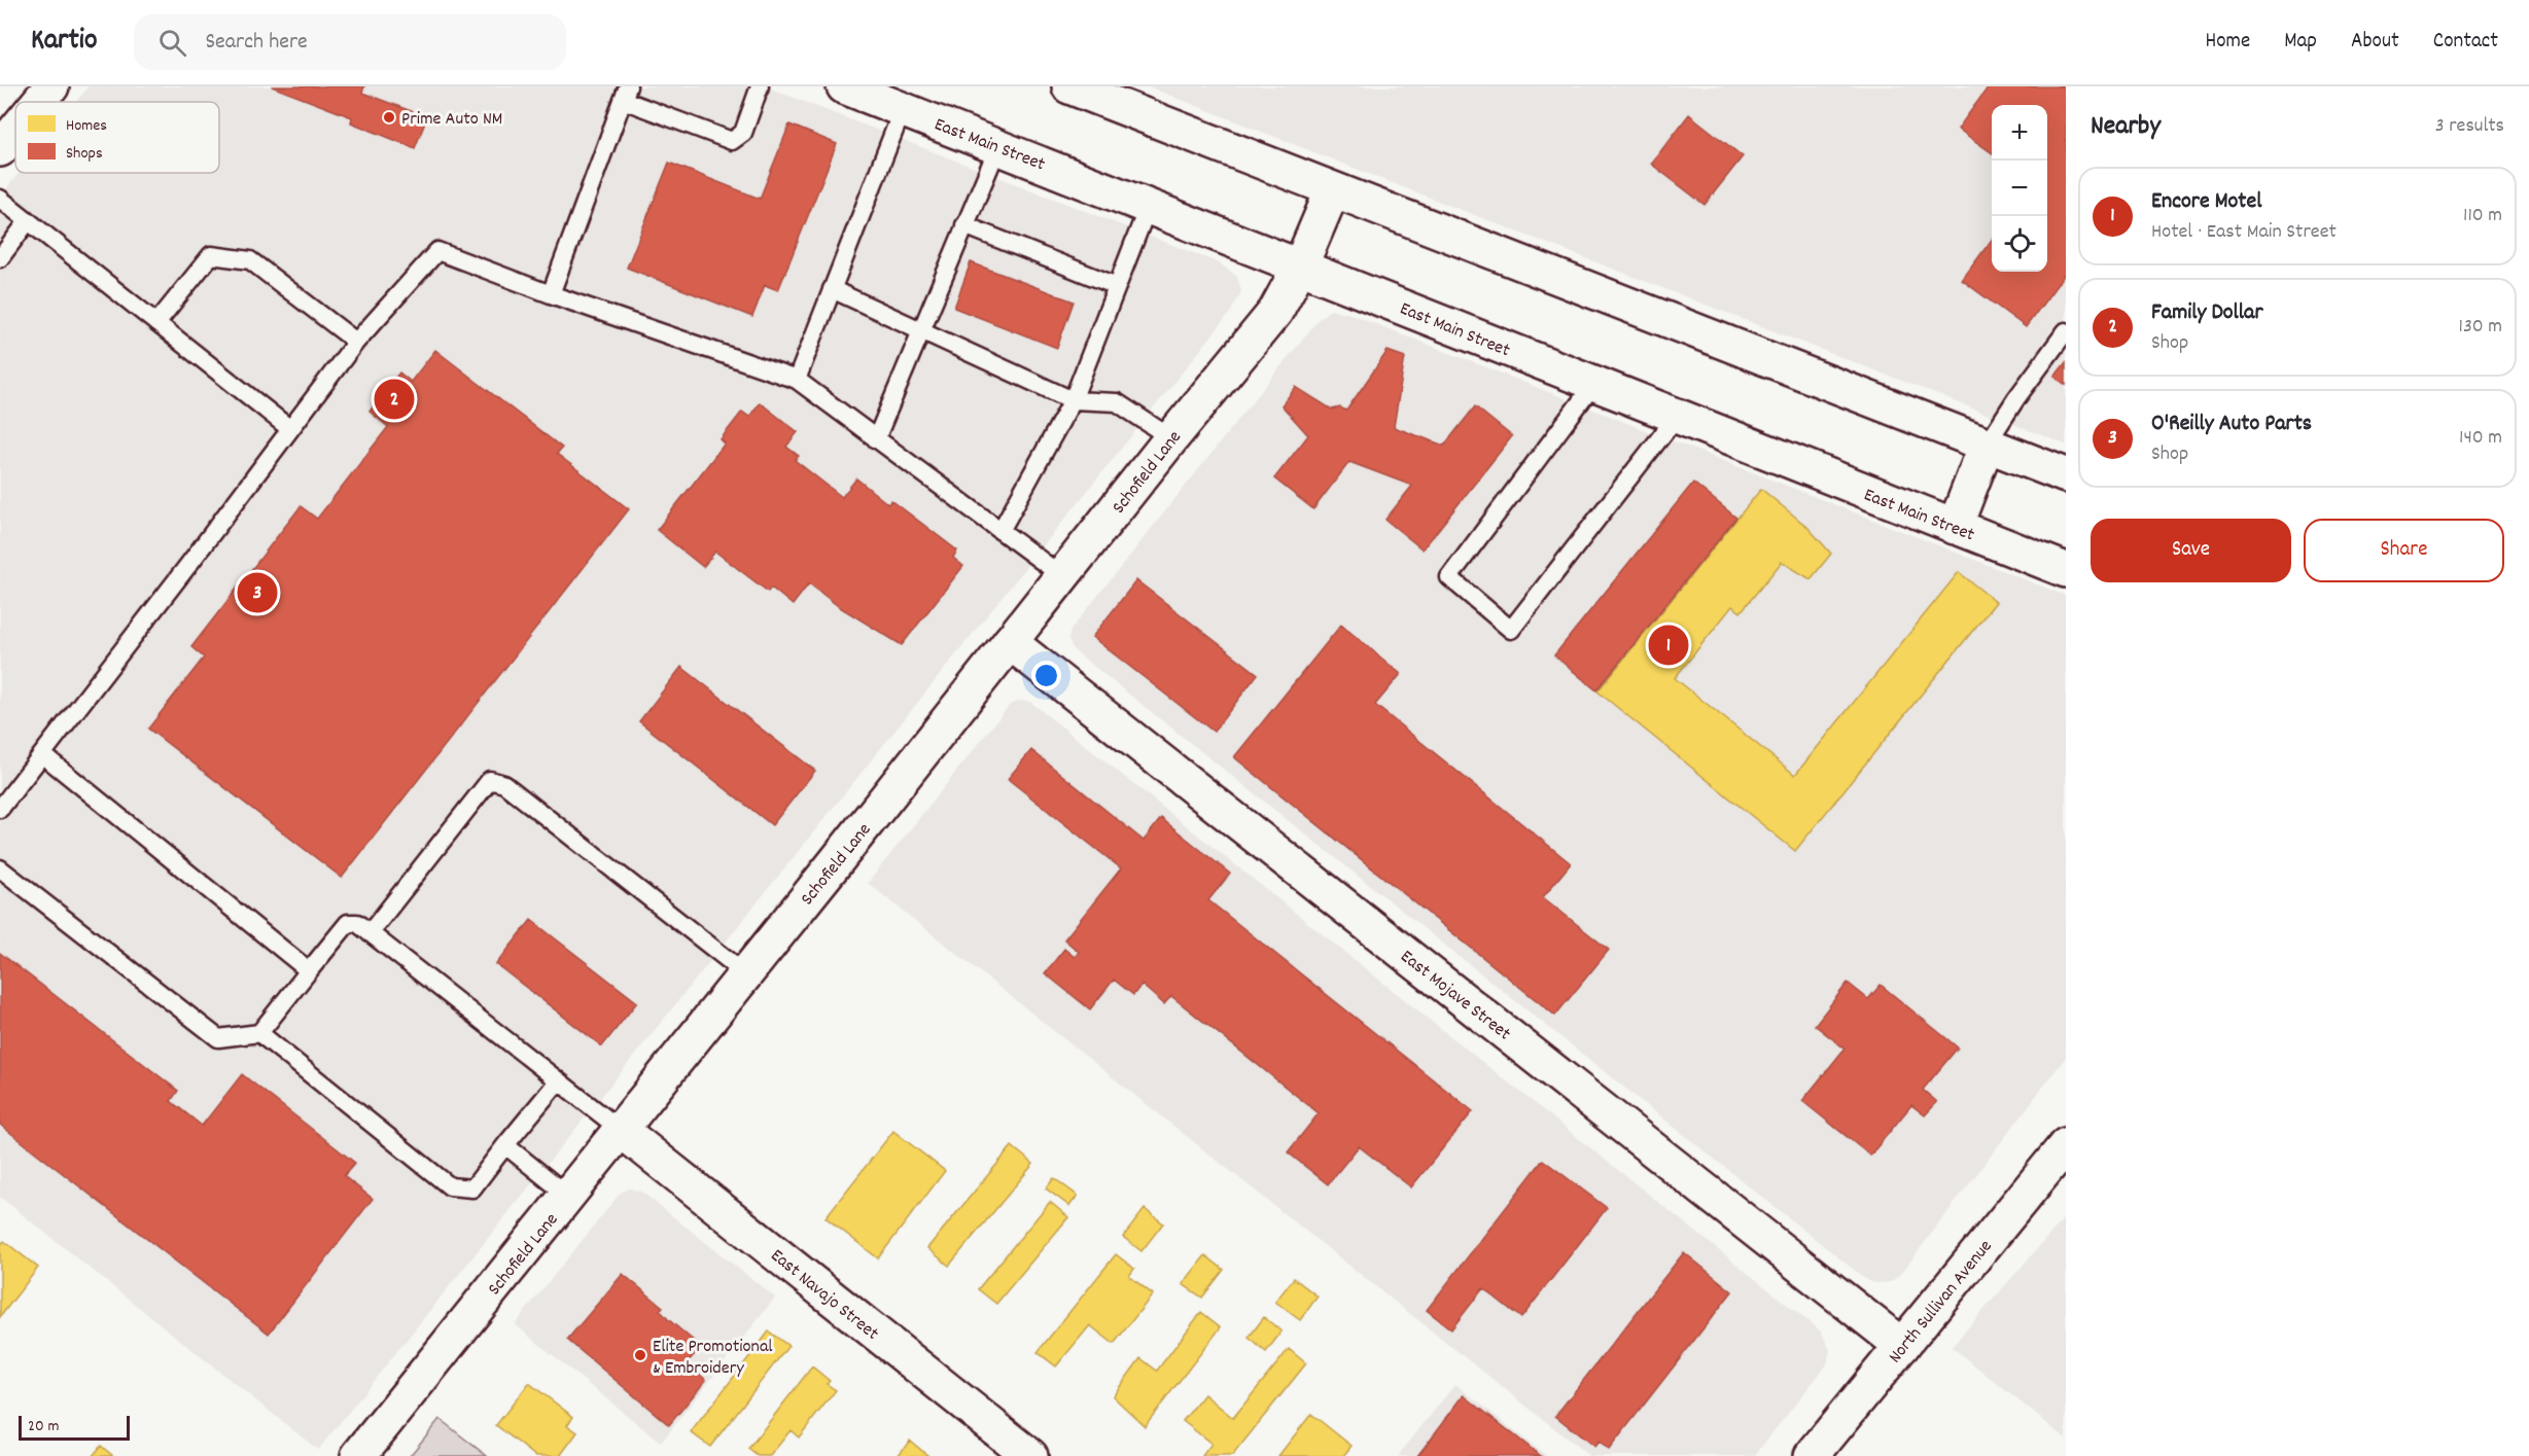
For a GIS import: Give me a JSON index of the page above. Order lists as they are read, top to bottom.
{
  "streets": {
    "street": [
      "East Main Street",
      "Schofield Lane",
      "East Mojave Street",
      "East Navajo Street",
      "North Sullivan Avenue"
    ]
  },
  "crossings": [
    ["East Main Street", "Schofield Lane"],
    ["Schofield Lane", "East Mojave Street"],
    ["Schofield Lane", "East Navajo Street"],
    ["East Mojave Street", "North Sullivan Avenue"]
  ],
  "places": ["Prime Auto NM", "Elite Promotional & Embroidery"],
  "legend": ["Homes", "Shops"],
  "scale_bar": "20 m",
  "page": {
    "header": "Kartio",
    "search": "Search here",
    "nav": [
      "Home",
      "Map",
      "About",
      "Contact"
    ],
    "heading": ["Nearby", "3 results"],
    "map_buttons": ["+", "−"],
    "list": [
      {
        "mark": "1",
        "name": "Encore Motel",
        "note": "Hotel · East Main Street",
        "value": "110 m"
      },
      {
        "mark": "2",
        "name": "Family Dollar",
        "note": "Shop",
        "value": "130 m"
      },
      {
        "mark": "3",
        "name": "O'Reilly Auto Parts",
        "note": "Shop",
        "value": "140 m"
      }
    ],
    "pins": ["2", "3", "1"],
    "buttons": ["Save", "Share"],
    "scale": "20 m"
  }
}
